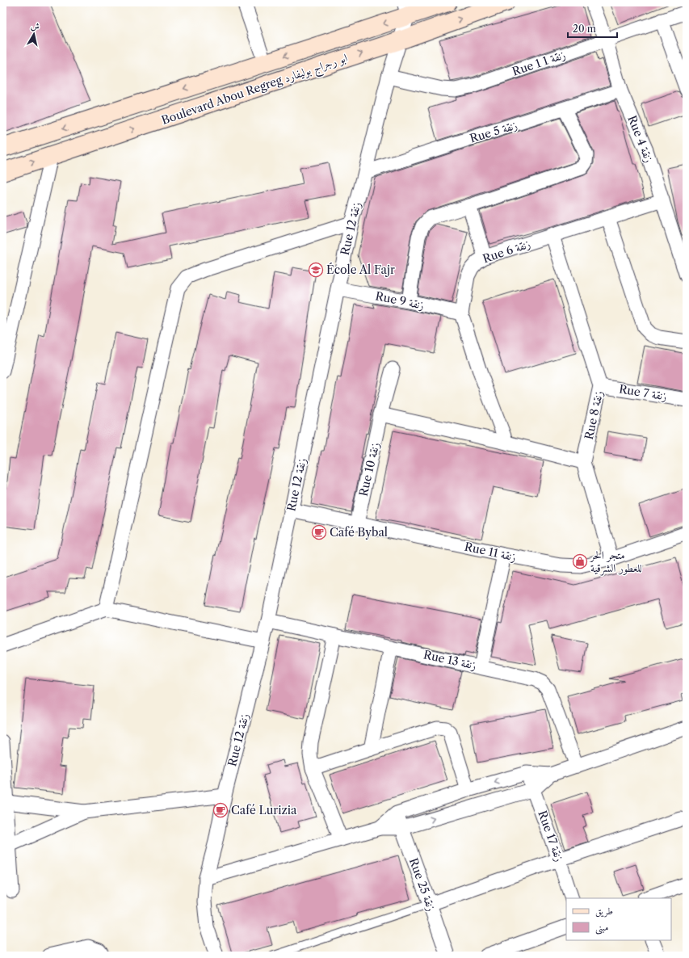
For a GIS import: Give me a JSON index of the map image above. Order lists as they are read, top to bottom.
{
  "streets": {
    "main road": ["Boulevard Abou Regreg ابو رجراج بوليفارد"],
    "street": [
      "Rue 1 زنقة 1",
      "Rue 5 زنقة",
      "Rue 4 زنقة",
      "Rue 12 زنقة",
      "Rue 6 زنقة",
      "Rue 9 زنقة",
      "Rue 7 زنقة",
      "Rue 8 زنقة",
      "Rue 10 زنقة",
      "Rue 11 زنقة",
      "Rue 13 زنقة",
      "Rue 17 زنقة",
      "Rue 25 زنقة"
    ]
  },
  "crossings": [
    ["Rue 1 زنقة 1", "Rue 4 زنقة"],
    ["Rue 1 زنقة 1", "Rue 12 زنقة"],
    ["Boulevard Abou Regreg ابو رجراج بوليفارد", "Rue 12 زنقة"],
    ["Rue 5 زنقة", "Rue 4 زنقة"],
    ["Rue 5 زنقة", "Rue 12 زنقة"],
    ["Rue 4 زنقة", "Rue 6 زنقة"],
    ["Rue 12 زنقة", "Rue 9 زنقة"],
    ["Rue 12 زنقة", "Rue 11 زنقة"],
    ["Rue 12 زنقة", "Rue 13 زنقة"],
    ["Rue 6 زنقة", "Rue 9 زنقة"],
    ["Rue 6 زنقة", "Rue 8 زنقة"],
    ["Rue 7 زنقة", "Rue 8 زنقة"],
    ["Rue 8 زنقة", "Rue 11 زنقة"],
    ["Rue 10 زنقة", "Rue 11 زنقة"]
  ],
  "places": {
    "school or university": ["École Al Fajr"],
    "cafe": ["Café Bybal", "Café Lurizia"],
    "shop": ["متجر الحر للعطور الشرقية"]
  },
  "legend": ["طريق", "مبنى"],
  "scale_bar": "20 m",
  "north": "top"
}
